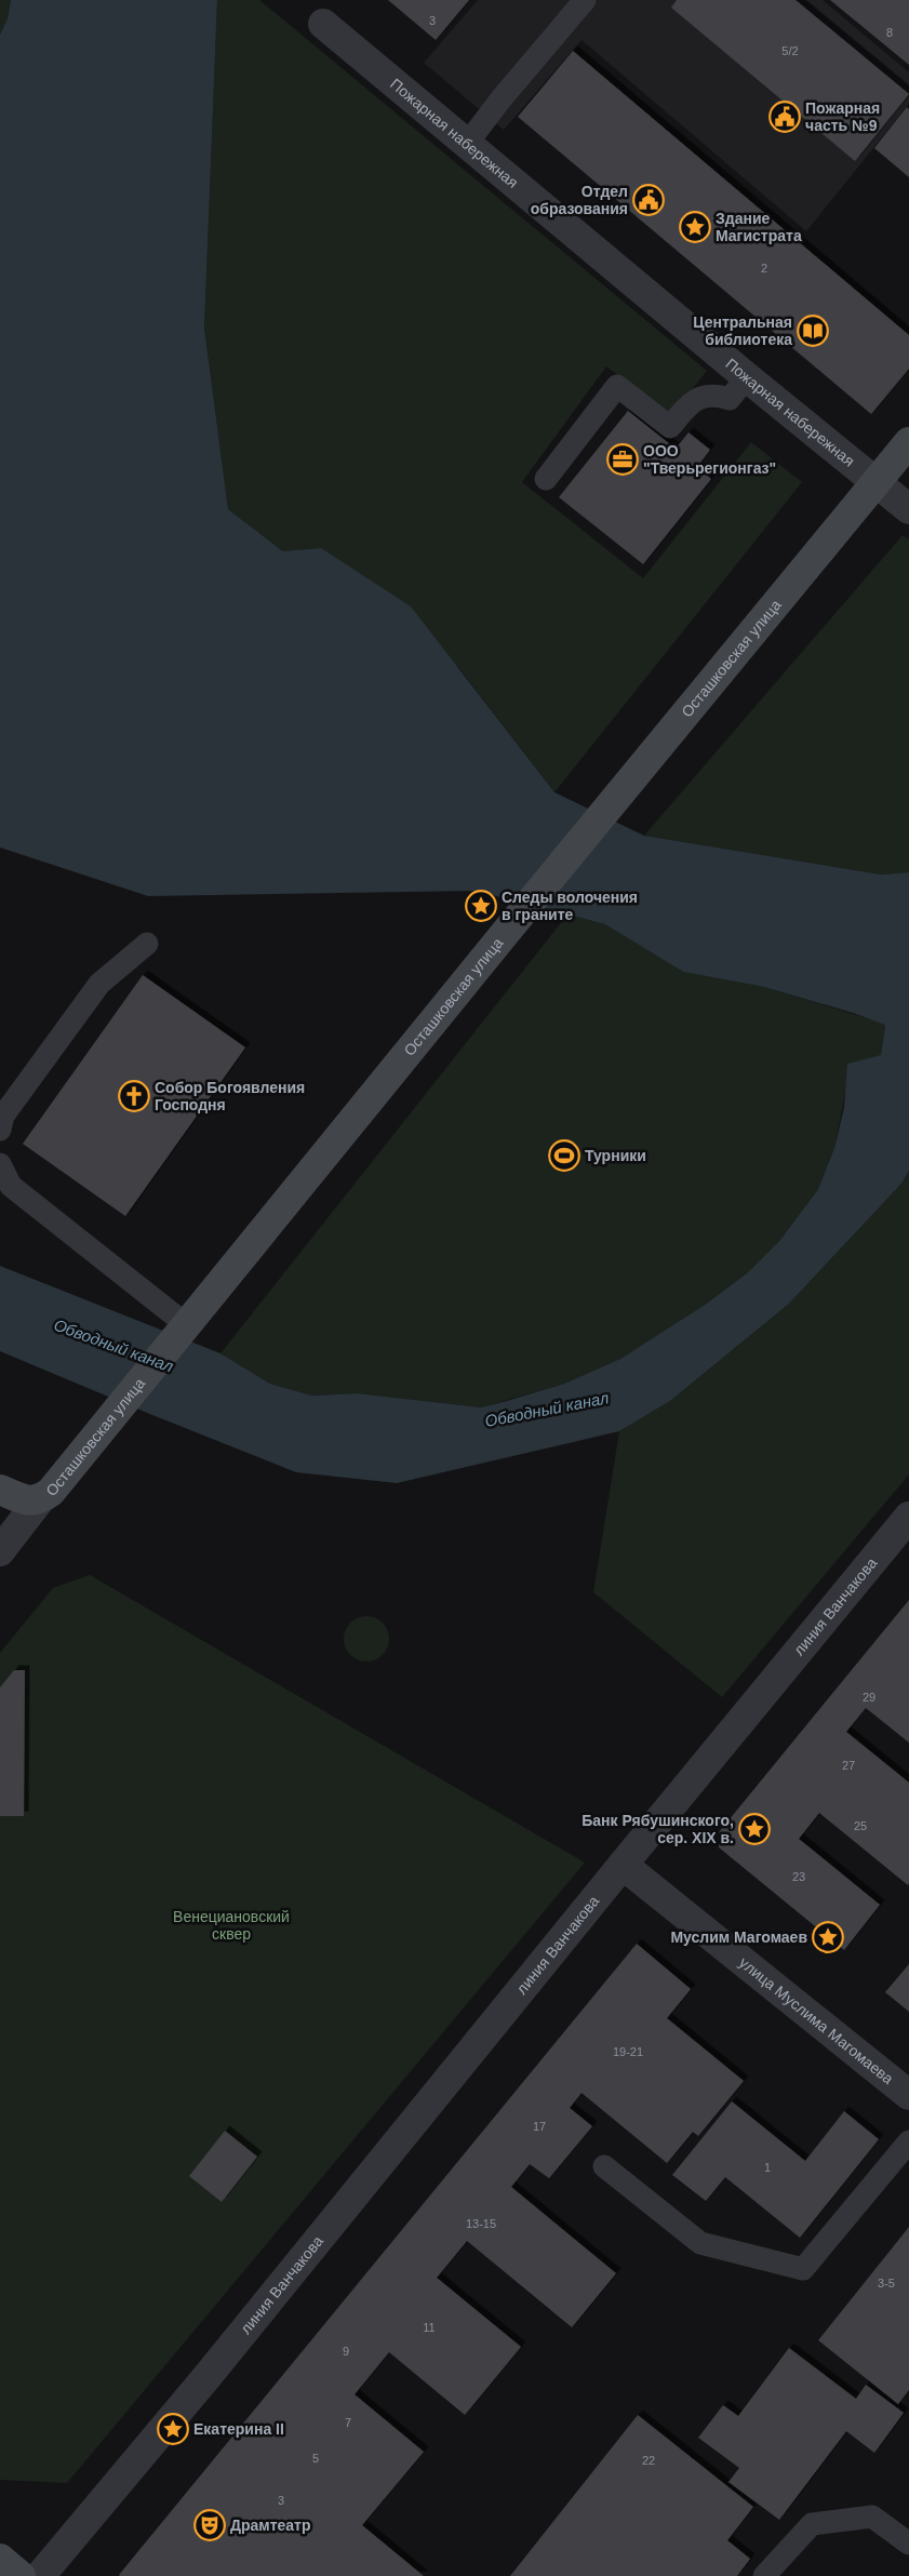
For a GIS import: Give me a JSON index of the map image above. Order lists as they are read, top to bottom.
{
  "streets": {
    "street": [
      "Пожарная набережная",
      "Осташковская улица",
      "линия Ванчакова",
      "улица Муслима Магомаева"
    ]
  },
  "crossings": [
    ["Пожарная набережная", "Осташковская улица"],
    ["линия Ванчакова", "улица Муслима Магомаева"]
  ],
  "water": ["Обводный канал"],
  "parks": ["Венециановский сквер"],
  "places": {
    "public building": ["Пожарная часть №9", "Отдел образования"],
    "place": [
      "Здание Магистрата",
      "Следы волочения в граните",
      "Банк Рябушинского, сер. XIX в.",
      "Муслим Магомаев",
      "Екатерина II"
    ],
    "library": ["Центральная библиотека"],
    "office": ["ООО \"Тверьрегионгаз\""],
    "church": ["Собор Богоявления Господня"],
    "sports": ["Турники"],
    "theatre": ["Драмтеатр"]
  },
  "house_numbers": [
    "3",
    "8",
    "5/2",
    "2",
    "29",
    "27",
    "25",
    "23",
    "19-21",
    "17",
    "1",
    "13-15",
    "3-5",
    "11",
    "9",
    "7",
    "5",
    "22",
    "3"
  ]
}
